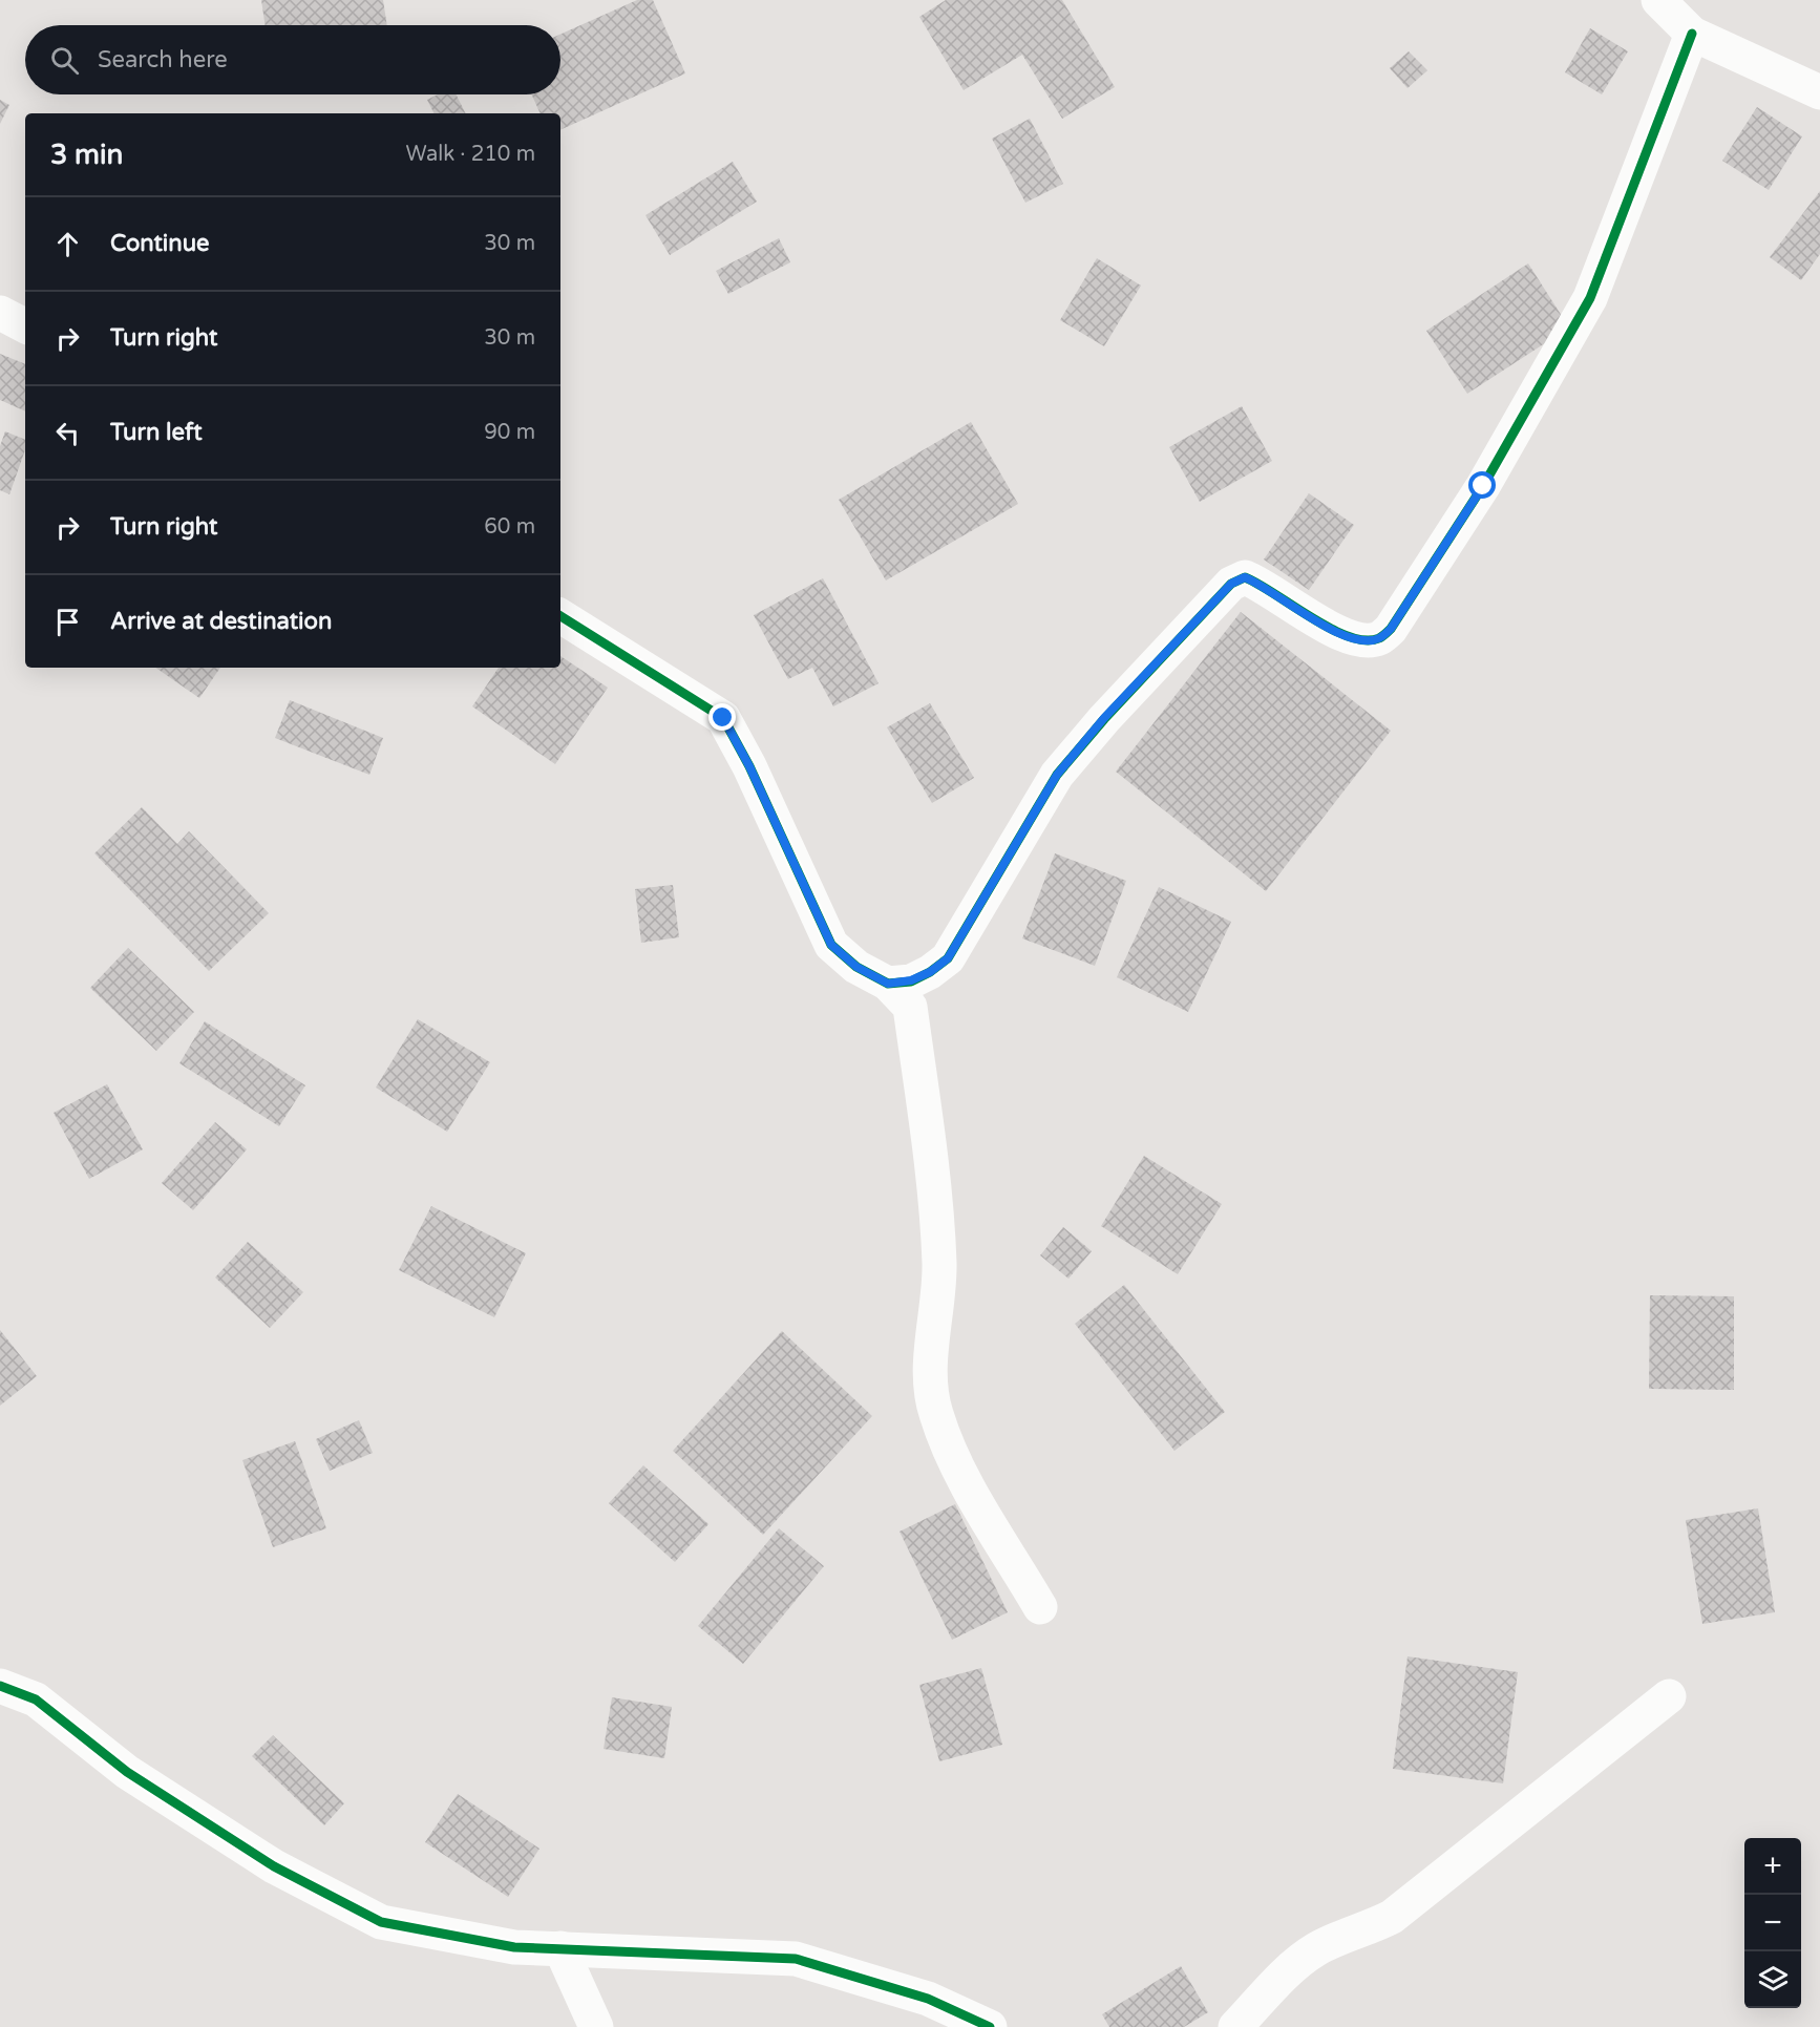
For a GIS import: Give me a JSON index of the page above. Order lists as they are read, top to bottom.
{
  "page": {
    "search": "Search here",
    "heading": ["3 min", "Walk · 210 m"],
    "list": [
      ["Continue", "30 m"],
      ["Turn right", "30 m"],
      ["Turn left", "90 m"],
      ["Turn right", "60 m"],
      "Arrive at destination"
    ],
    "map_buttons": ["+", "−"]
  }
}
